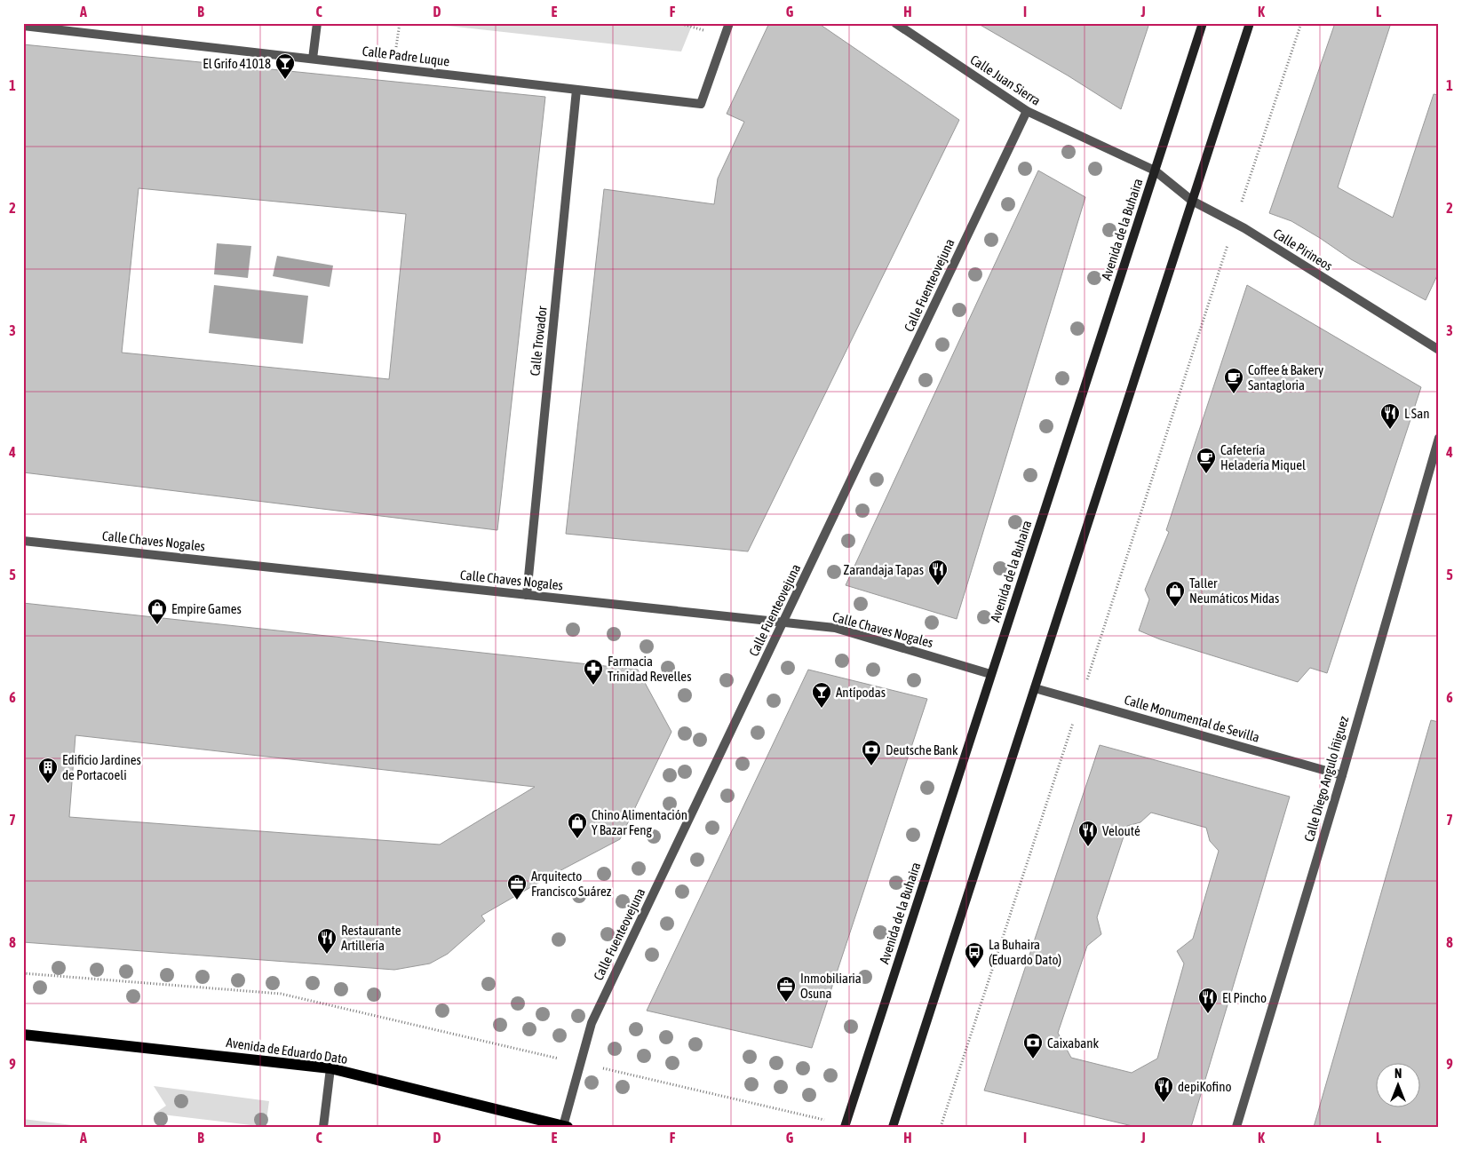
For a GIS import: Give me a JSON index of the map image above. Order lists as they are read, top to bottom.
{
  "streets": {
    "main road": ["Avenida de la Buhaira", "Avenida de Eduardo Dato"],
    "street": [
      "Calle Padre Luque",
      "Calle Juan Sierra",
      "Calle Pirineos",
      "Calle Fuenteovejuna",
      "Calle Trovador",
      "Calle Chaves Nogales",
      "Calle Monumental de Sevilla",
      "Calle Diego Angulo Íñiguez"
    ]
  },
  "crossings": [
    ["Calle Padre Luque", "Calle Trovador"],
    ["Calle Juan Sierra", "Avenida de la Buhaira"],
    ["Calle Juan Sierra", "Calle Pirineos"],
    ["Calle Juan Sierra", "Calle Fuenteovejuna"],
    ["Avenida de la Buhaira", "Calle Pirineos"],
    ["Avenida de la Buhaira", "Calle Chaves Nogales"],
    ["Calle Fuenteovejuna", "Calle Chaves Nogales"],
    ["Calle Fuenteovejuna", "Avenida de Eduardo Dato"],
    ["Calle Trovador", "Calle Chaves Nogales"],
    ["Calle Monumental de Sevilla", "Calle Diego Angulo Íñiguez"]
  ],
  "places": {
    "bar": ["El Grifo 41018", "Antípodas"],
    "cafe": ["Coffee & Bakery Santagloria", "Cafetería Heladería Miquel"],
    "restaurant": [
      "L San",
      "Zarandaja Tapas",
      "Velouté",
      "Restaurante Artillería",
      "El Pincho",
      "depiKofino"
    ],
    "shop": ["Taller Neumáticos Midas", "Empire Games", "Chino Alimentación Y Bazar Feng"],
    "pharmacy": ["Farmacia Trinidad Revelles"],
    "bank": ["Deutsche Bank", "Caixabank"],
    "building": ["Edificio Jardines de Portacoeli"],
    "office": ["Arquitecto Francisco Suárez", "Inmobiliaria Osuna"],
    "bus stop": ["La Buhaira (Eduardo Dato)"]
  },
  "north": "top",
  "grid": {
    "columns": [
      "A",
      "B",
      "C",
      "D",
      "E",
      "F",
      "G",
      "H",
      "I",
      "J",
      "K",
      "L"
    ],
    "rows": [
      "1",
      "2",
      "3",
      "4",
      "5",
      "6",
      "7",
      "8",
      "9"
    ]
  }
}
